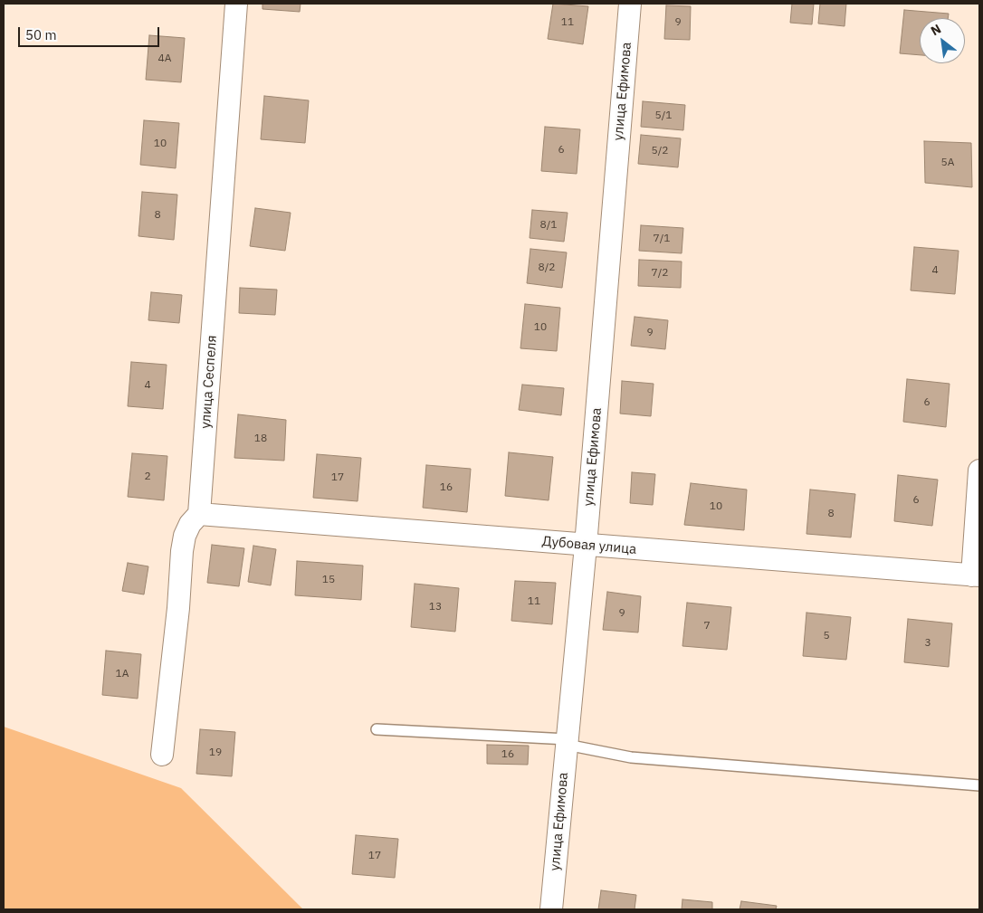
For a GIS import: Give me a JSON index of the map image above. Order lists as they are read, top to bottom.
{
  "streets": {
    "street": ["улица Ефимова", "улица Сеспеля", "Дубовая улица"]
  },
  "crossings": [
    ["улица Ефимова", "Дубовая улица"],
    ["улица Сеспеля", "Дубовая улица"]
  ],
  "house_numbers": [
    "11",
    "9",
    "4А",
    "5/1",
    "10",
    "6",
    "5/2",
    "5А",
    "8",
    "8/1",
    "7/1",
    "8/2",
    "4",
    "7/2",
    "10",
    "9",
    "4",
    "6",
    "18",
    "2",
    "17",
    "16",
    "6",
    "10",
    "8",
    "15",
    "11",
    "13",
    "9",
    "7",
    "5",
    "3",
    "1А",
    "19",
    "16",
    "17"
  ],
  "scale_bar": "50 m",
  "north": "top left"
}
